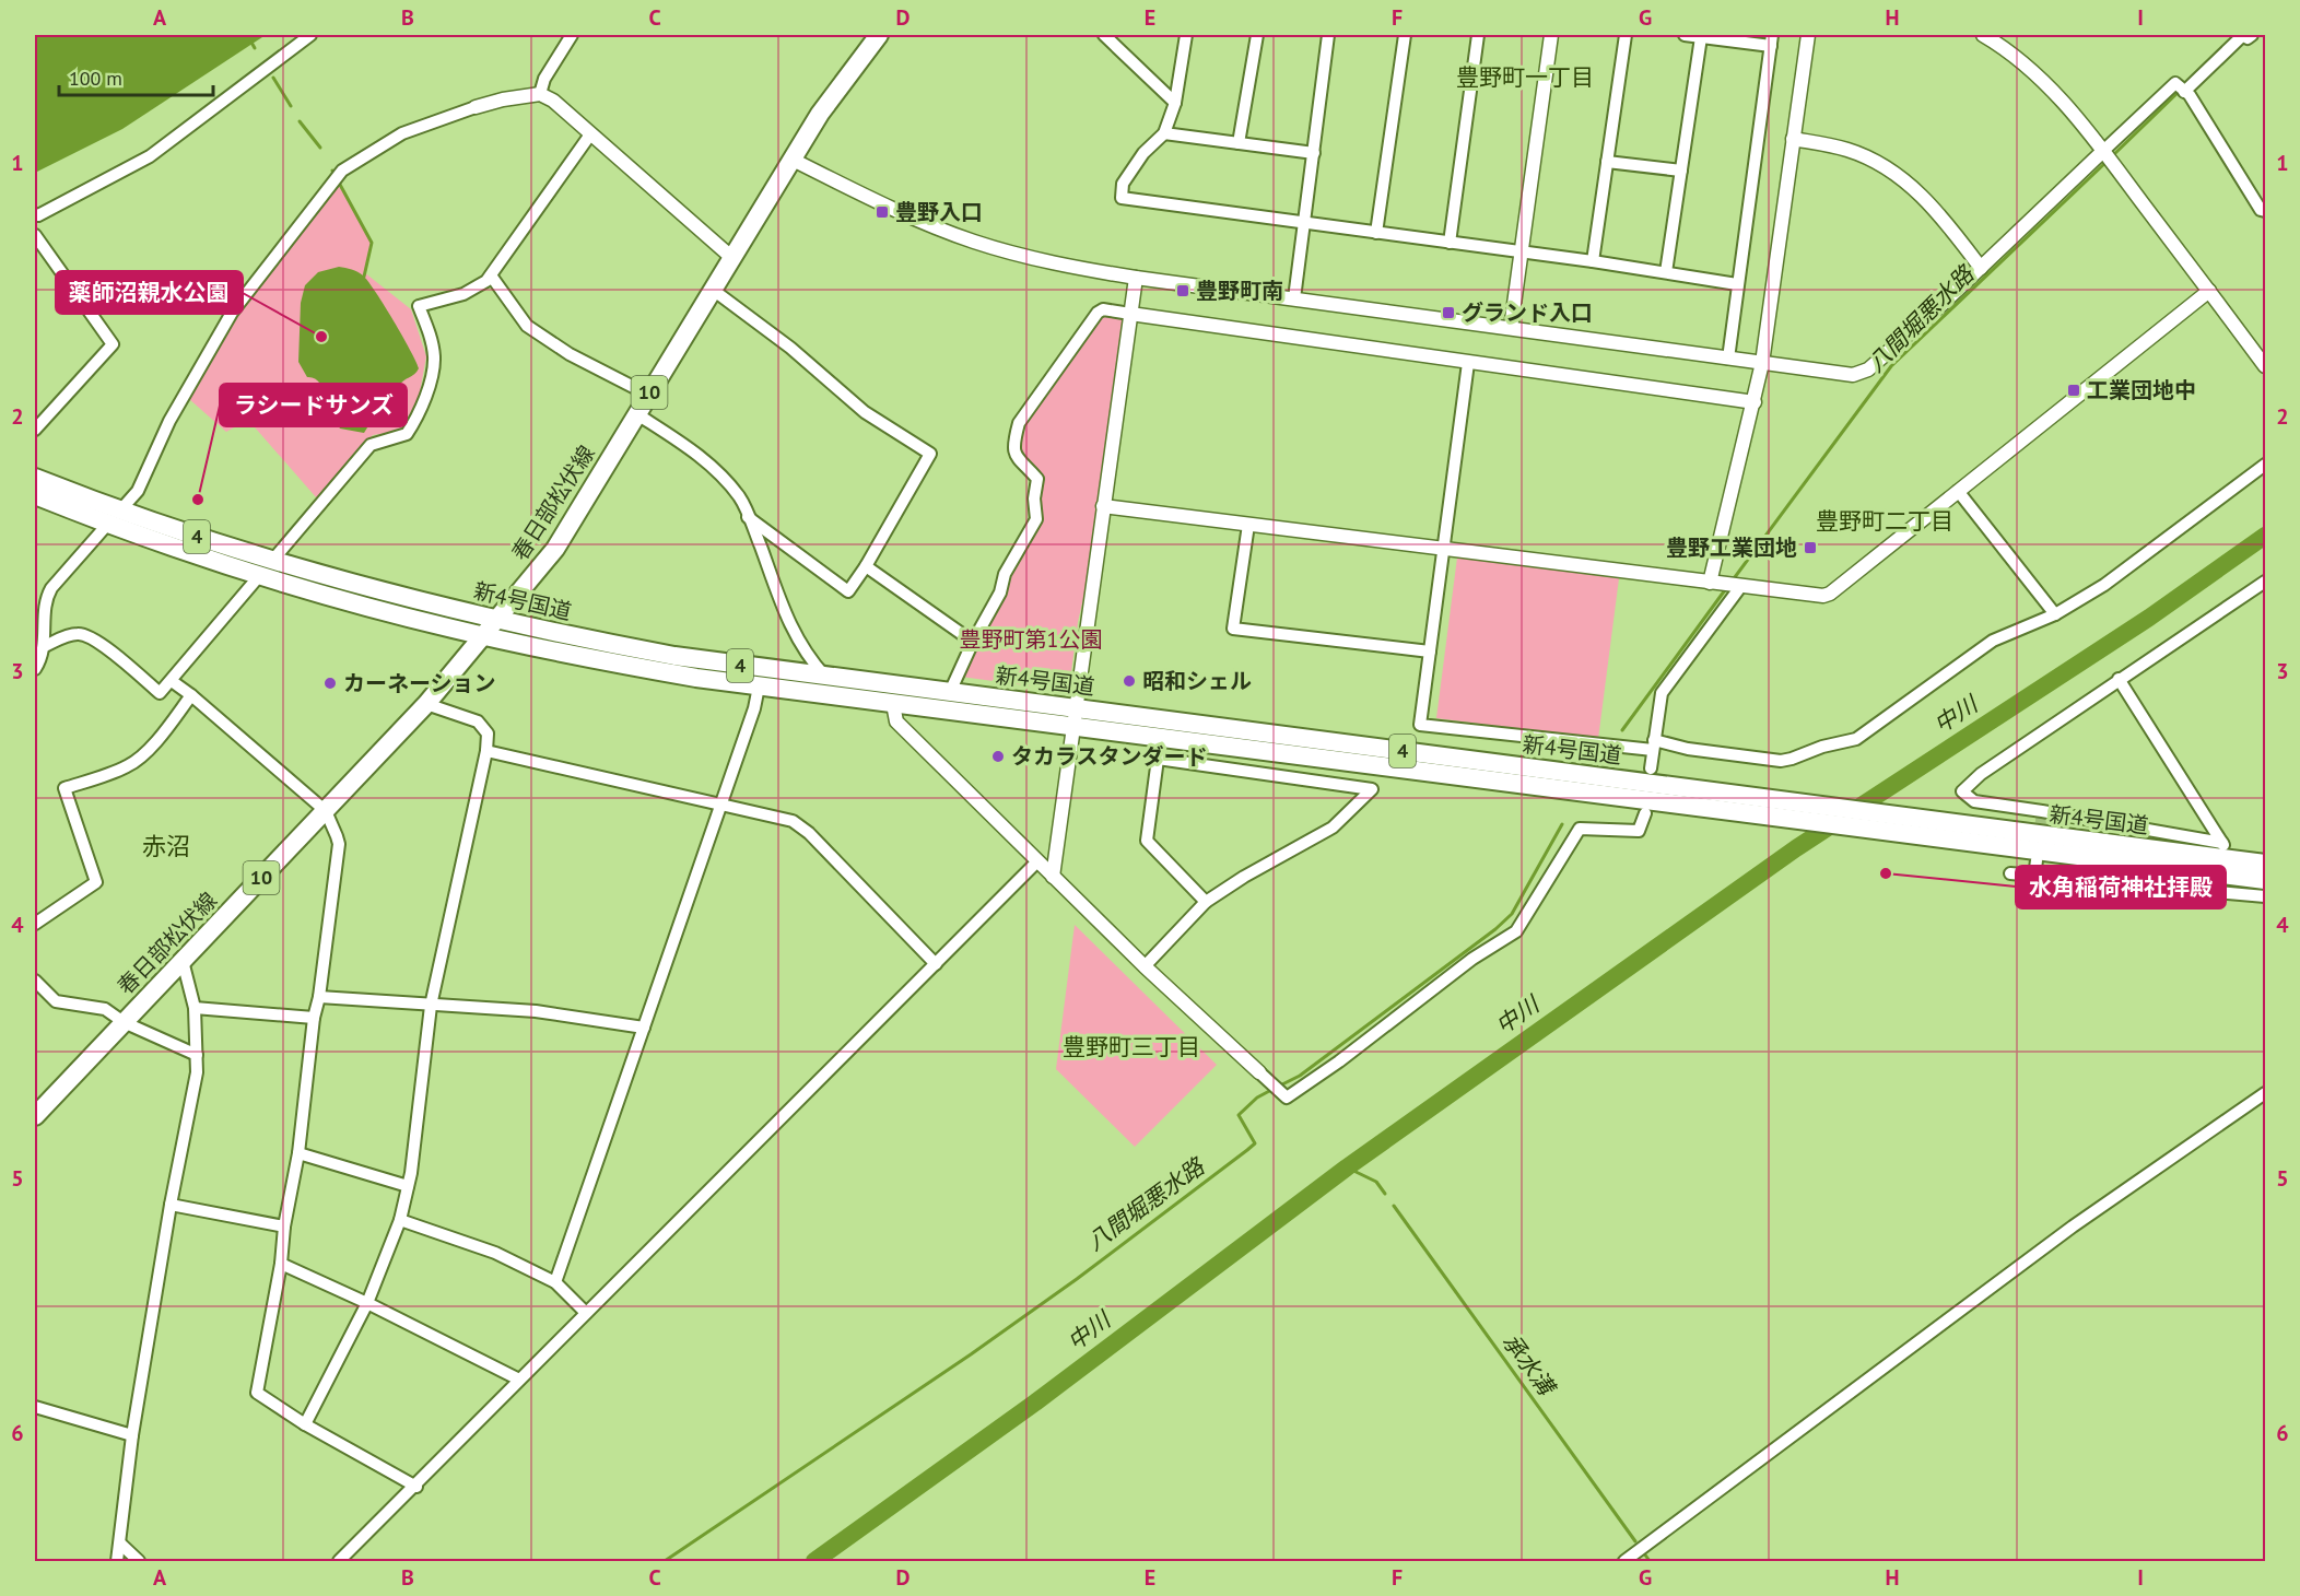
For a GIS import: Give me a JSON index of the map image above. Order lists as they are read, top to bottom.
{
  "streets": {
    "main road": [
      "10",
      "春日部松伏線",
      "4",
      "新4号国道"
    ]
  },
  "crossings": [
    ["春日部松伏線", "新4号国道"]
  ],
  "districts": [
    "豊野町一丁目",
    "豊野町二丁目",
    "赤沼",
    "豊野町三丁目"
  ],
  "water": ["八間堀悪水路", "中川", "承水溝"],
  "parks": ["豊野町第1公園"],
  "places": {
    "transit": [
      "豊野入口",
      "豊野町南",
      "グランド入口",
      "工業団地中",
      "豊野工業団地"
    ],
    "other": [
      "薬師沼親水公園",
      "ラシードサンズ",
      "昭和シェル",
      "カーネーション",
      "タカラスタンダード",
      "水角稲荷神社拝殿"
    ]
  },
  "scale_bar": "100 m",
  "grid": {
    "columns": [
      "A",
      "B",
      "C",
      "D",
      "E",
      "F",
      "G",
      "H",
      "I"
    ],
    "rows": [
      "1",
      "2",
      "3",
      "4",
      "5",
      "6"
    ]
  }
}
